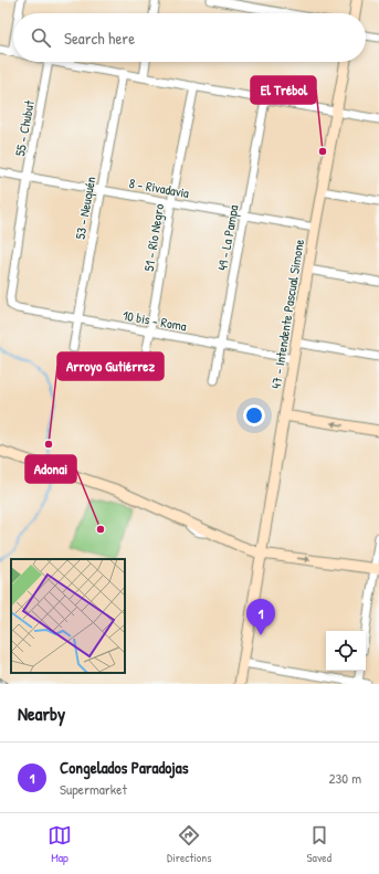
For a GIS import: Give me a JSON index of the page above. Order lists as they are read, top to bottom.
{
  "streets": {
    "street": [
      "55 - Chubut",
      "8 - Rivadavia",
      "53 - Neuquén",
      "51 - Río Negro",
      "49 - La Pampa",
      "47 - Intendente Pascual Simone",
      "10 bis - Roma"
    ]
  },
  "crossings": [
    ["55 - Chubut", "8 - Rivadavia"],
    ["55 - Chubut", "10 bis - Roma"],
    ["8 - Rivadavia", "53 - Neuquén"],
    ["8 - Rivadavia", "51 - Río Negro"],
    ["8 - Rivadavia", "49 - La Pampa"],
    ["8 - Rivadavia", "47 - Intendente Pascual Simone"],
    ["53 - Neuquén", "10 bis - Roma"],
    ["51 - Río Negro", "10 bis - Roma"],
    ["49 - La Pampa", "10 bis - Roma"],
    ["47 - Intendente Pascual Simone", "10 bis - Roma"]
  ],
  "places": ["El Trébol", "Arroyo Gutiérrez", "Adonai"],
  "page": {
    "search": "Search here",
    "pins": "1",
    "heading": "Nearby",
    "list": [
      {
        "mark": "1",
        "name": "Congelados Paradojas",
        "note": "Supermarket",
        "value": "230 m"
      }
    ],
    "nav": ["Map", "Directions", "Saved"]
  }
}
